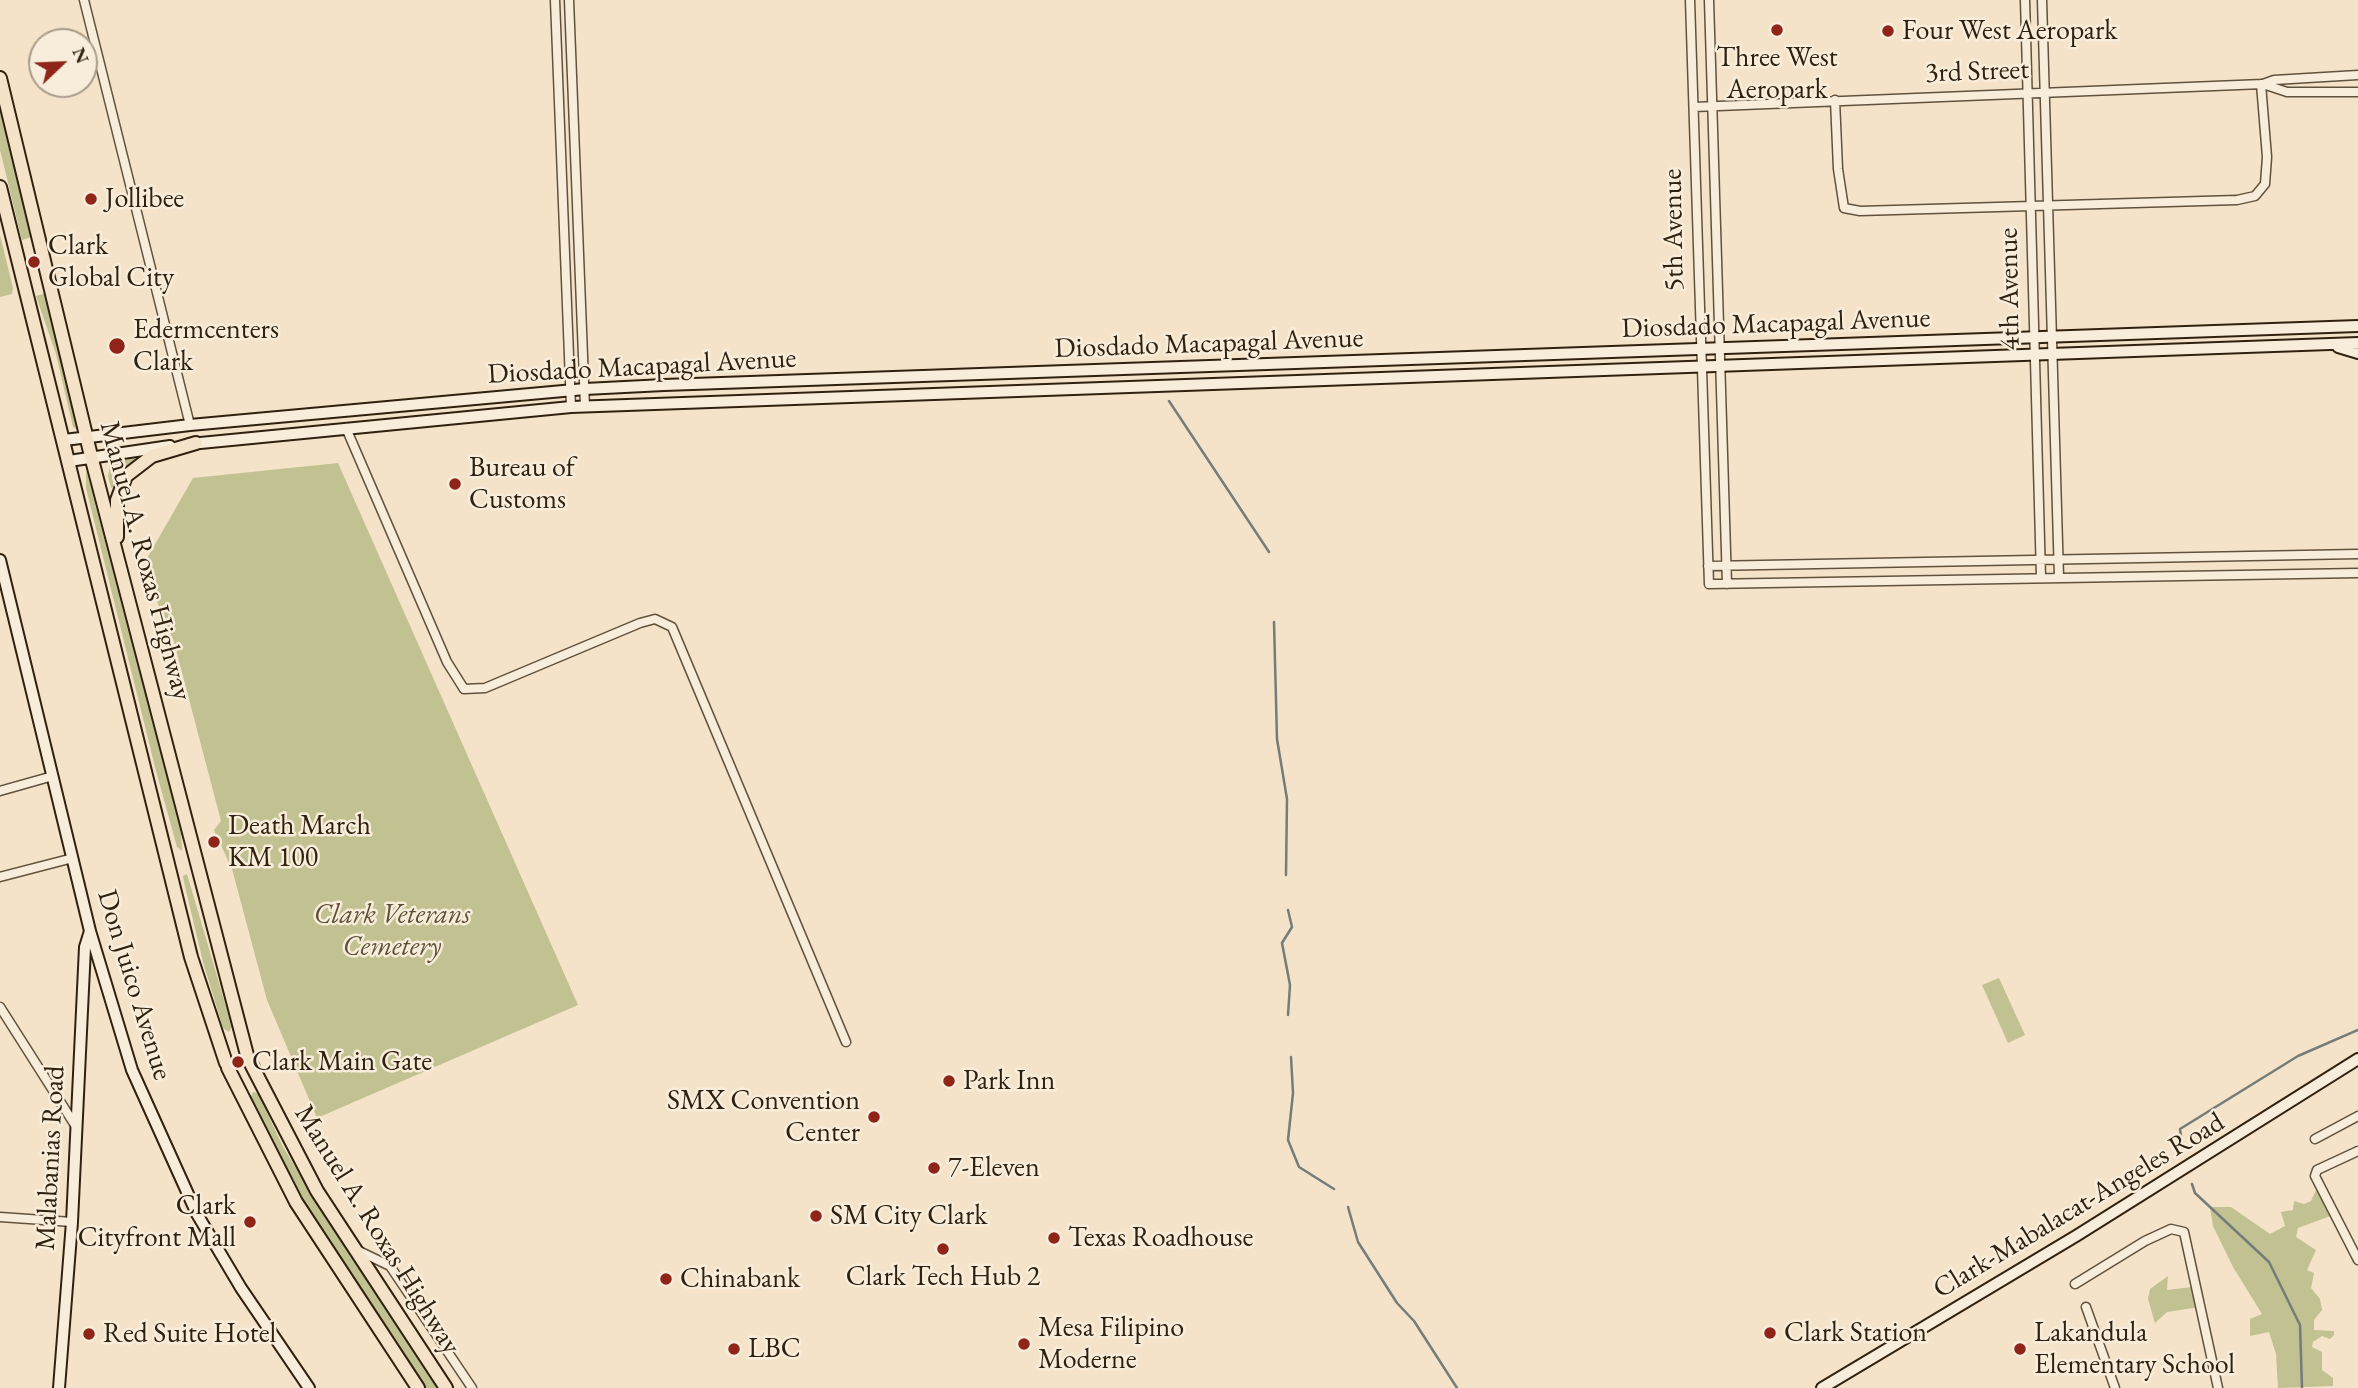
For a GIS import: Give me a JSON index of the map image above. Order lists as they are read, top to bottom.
{
  "streets": {
    "main road": [
      "Diosdado Macapagal Avenue",
      "Manuel A. Roxas Highway",
      "Don Juico Avenue",
      "Malabanias Road",
      "Clark-Mabalacat-Angeles Road"
    ],
    "street": ["3rd Street", "5th Avenue", "4th Avenue"]
  },
  "crossings": [
    ["3rd Street", "5th Avenue"],
    ["3rd Street", "4th Avenue"],
    ["5th Avenue", "Diosdado Macapagal Avenue"],
    ["4th Avenue", "Diosdado Macapagal Avenue"],
    ["Diosdado Macapagal Avenue", "Manuel A. Roxas Highway"],
    ["Don Juico Avenue", "Malabanias Road"]
  ],
  "parks": ["Clark Veterans Cemetery"],
  "places": [
    "Three West Aeropark",
    "Four West Aeropark",
    "Jollibee",
    "Clark Global City",
    "Edermcenters Clark",
    "Bureau of Customs",
    "Death March KM 100",
    "Clark Main Gate",
    "Park Inn",
    "SMX Convention Center",
    "7-Eleven",
    "SM City Clark",
    "Clark Cityfront Mall",
    "Texas Roadhouse",
    "Clark Tech Hub 2",
    "Chinabank",
    "Clark Station",
    "Red Suite Hotel",
    "Mesa Filipino Moderne",
    "LBC",
    "Lakandula Elementary School"
  ],
  "north": "top right"
}
